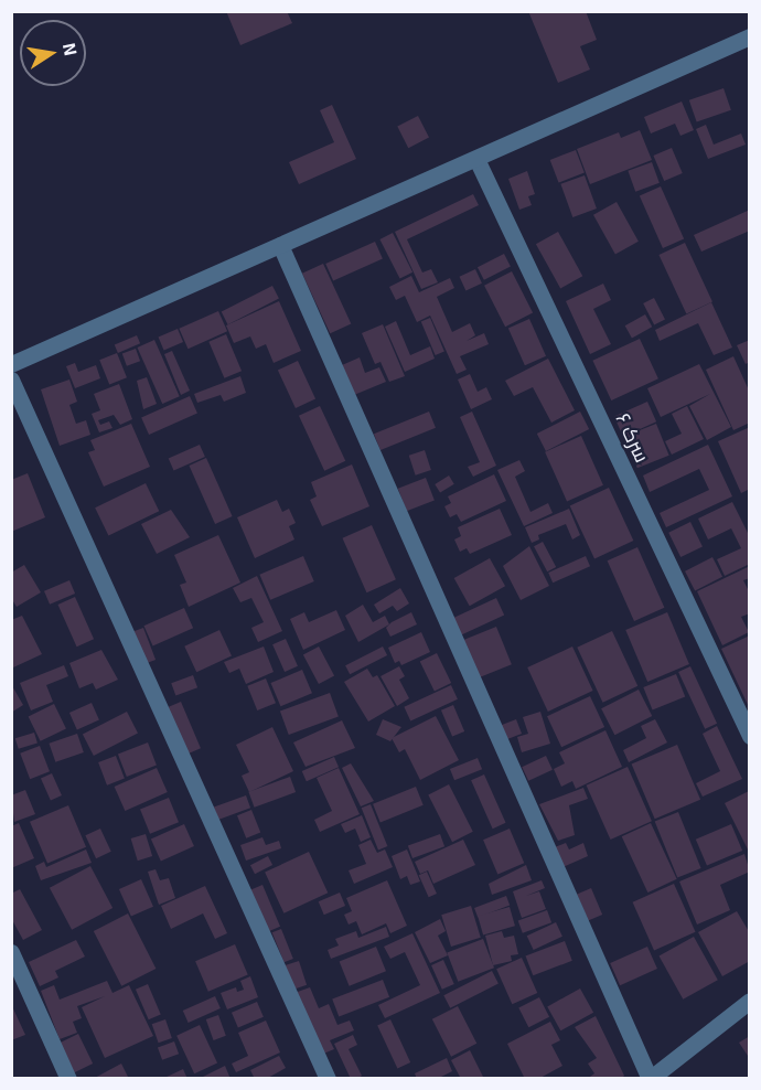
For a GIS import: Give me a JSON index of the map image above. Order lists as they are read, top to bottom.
{
  "streets": {
    "street": ["سرک ۶"]
  },
  "north": "right"
}
